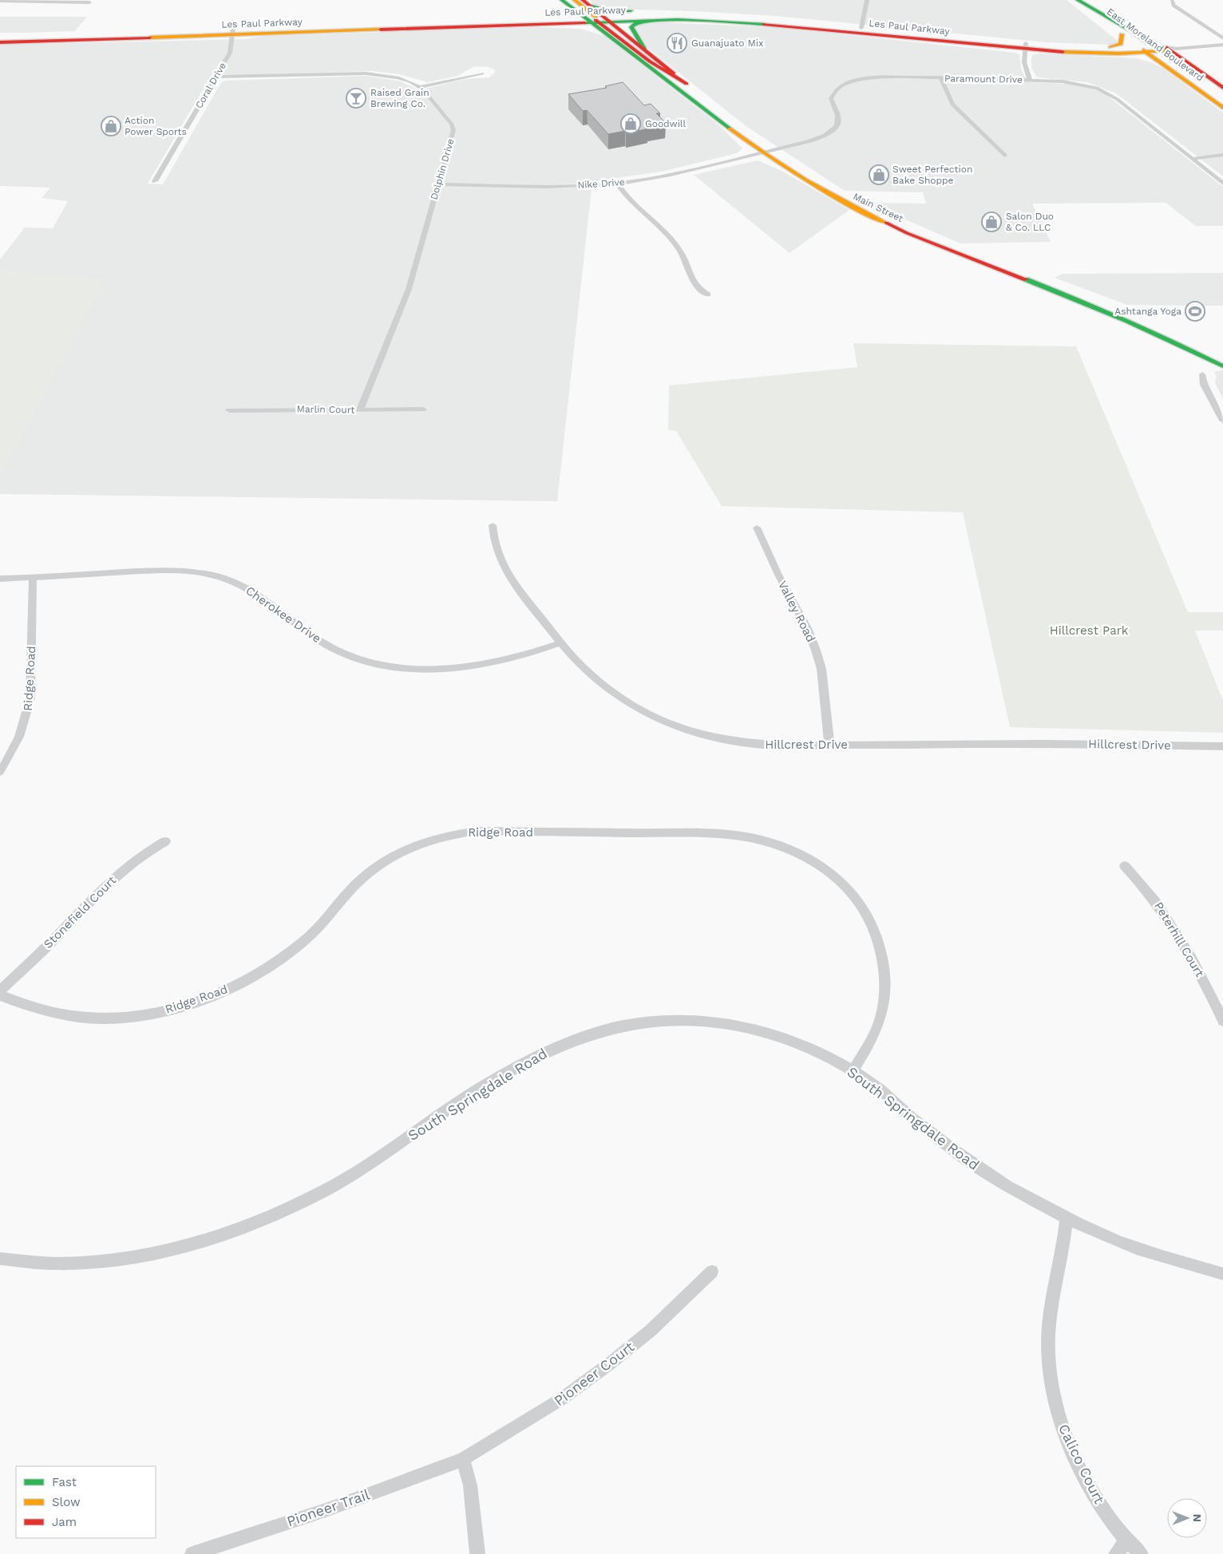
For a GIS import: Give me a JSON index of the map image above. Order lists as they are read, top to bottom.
{
  "streets": {
    "main road": ["Les Paul Parkway", "East Moreland Boulevard", "Main Street"],
    "street": [
      "Paramount Drive",
      "Coral Drive",
      "Dolphin Drive",
      "Nike Drive",
      "Marlin Court",
      "Valley Road",
      "Cherokee Drive",
      "Ridge Road",
      "Hillcrest Drive",
      "Stonefield Court",
      "Peterhill Court",
      "South Springdale Road",
      "Pioneer Court",
      "Calico Court",
      "Pioneer Trail"
    ]
  },
  "crossings": [
    ["Les Paul Parkway", "East Moreland Boulevard"],
    ["Les Paul Parkway", "Coral Drive"],
    ["Les Paul Parkway", "Main Street"],
    ["Paramount Drive", "Nike Drive"],
    ["Paramount Drive", "Main Street"],
    ["Coral Drive", "Dolphin Drive"],
    ["Dolphin Drive", "Nike Drive"],
    ["Dolphin Drive", "Marlin Court"],
    ["Nike Drive", "Main Street"],
    ["Valley Road", "Hillcrest Drive"],
    ["Cherokee Drive", "Ridge Road"],
    ["Cherokee Drive", "Hillcrest Drive"],
    ["Ridge Road", "South Springdale Road"],
    ["South Springdale Road", "Calico Court"],
    ["Pioneer Court", "Pioneer Trail"]
  ],
  "parks": ["Hillcrest Park"],
  "places": {
    "restaurant": ["Guanajuato Mix"],
    "bar": ["Raised Grain Brewing Co."],
    "shop": [
      "Goodwill",
      "Action Power Sports",
      "Sweet Perfection Bake Shoppe",
      "Salon Duo & Co. LLC"
    ],
    "sports": ["Ashtanga Yoga"]
  },
  "legend": ["Fast", "Slow", "Jam"],
  "north": "right"
}
